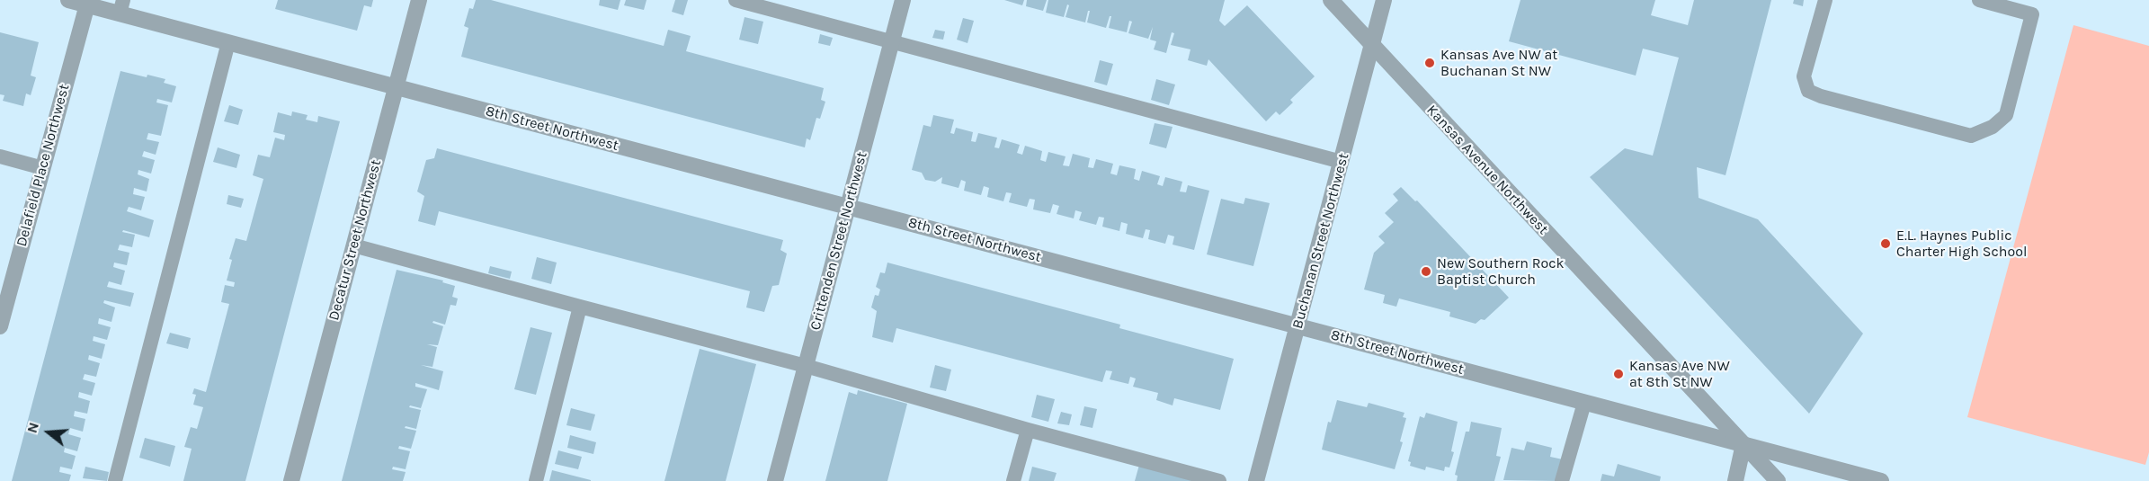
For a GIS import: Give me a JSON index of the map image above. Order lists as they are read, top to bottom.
{
  "streets": {
    "street": [
      "8th Street Northwest",
      "Delafield Place Northwest",
      "Kansas Avenue Northwest",
      "Decatur Street Northwest",
      "Crittenden Street Northwest",
      "Buchanan Street Northwest"
    ]
  },
  "crossings": [
    ["8th Street Northwest", "Delafield Place Northwest"],
    ["8th Street Northwest", "Kansas Avenue Northwest"],
    ["8th Street Northwest", "Decatur Street Northwest"],
    ["8th Street Northwest", "Crittenden Street Northwest"],
    ["8th Street Northwest", "Buchanan Street Northwest"],
    ["Kansas Avenue Northwest", "Buchanan Street Northwest"]
  ],
  "places": [
    "Kansas Ave NW at Buchanan St NW",
    "E.L. Haynes Public Charter High School",
    "New Southern Rock Baptist Church",
    "Kansas Ave NW at 8th St NW"
  ],
  "north": "left"
}
